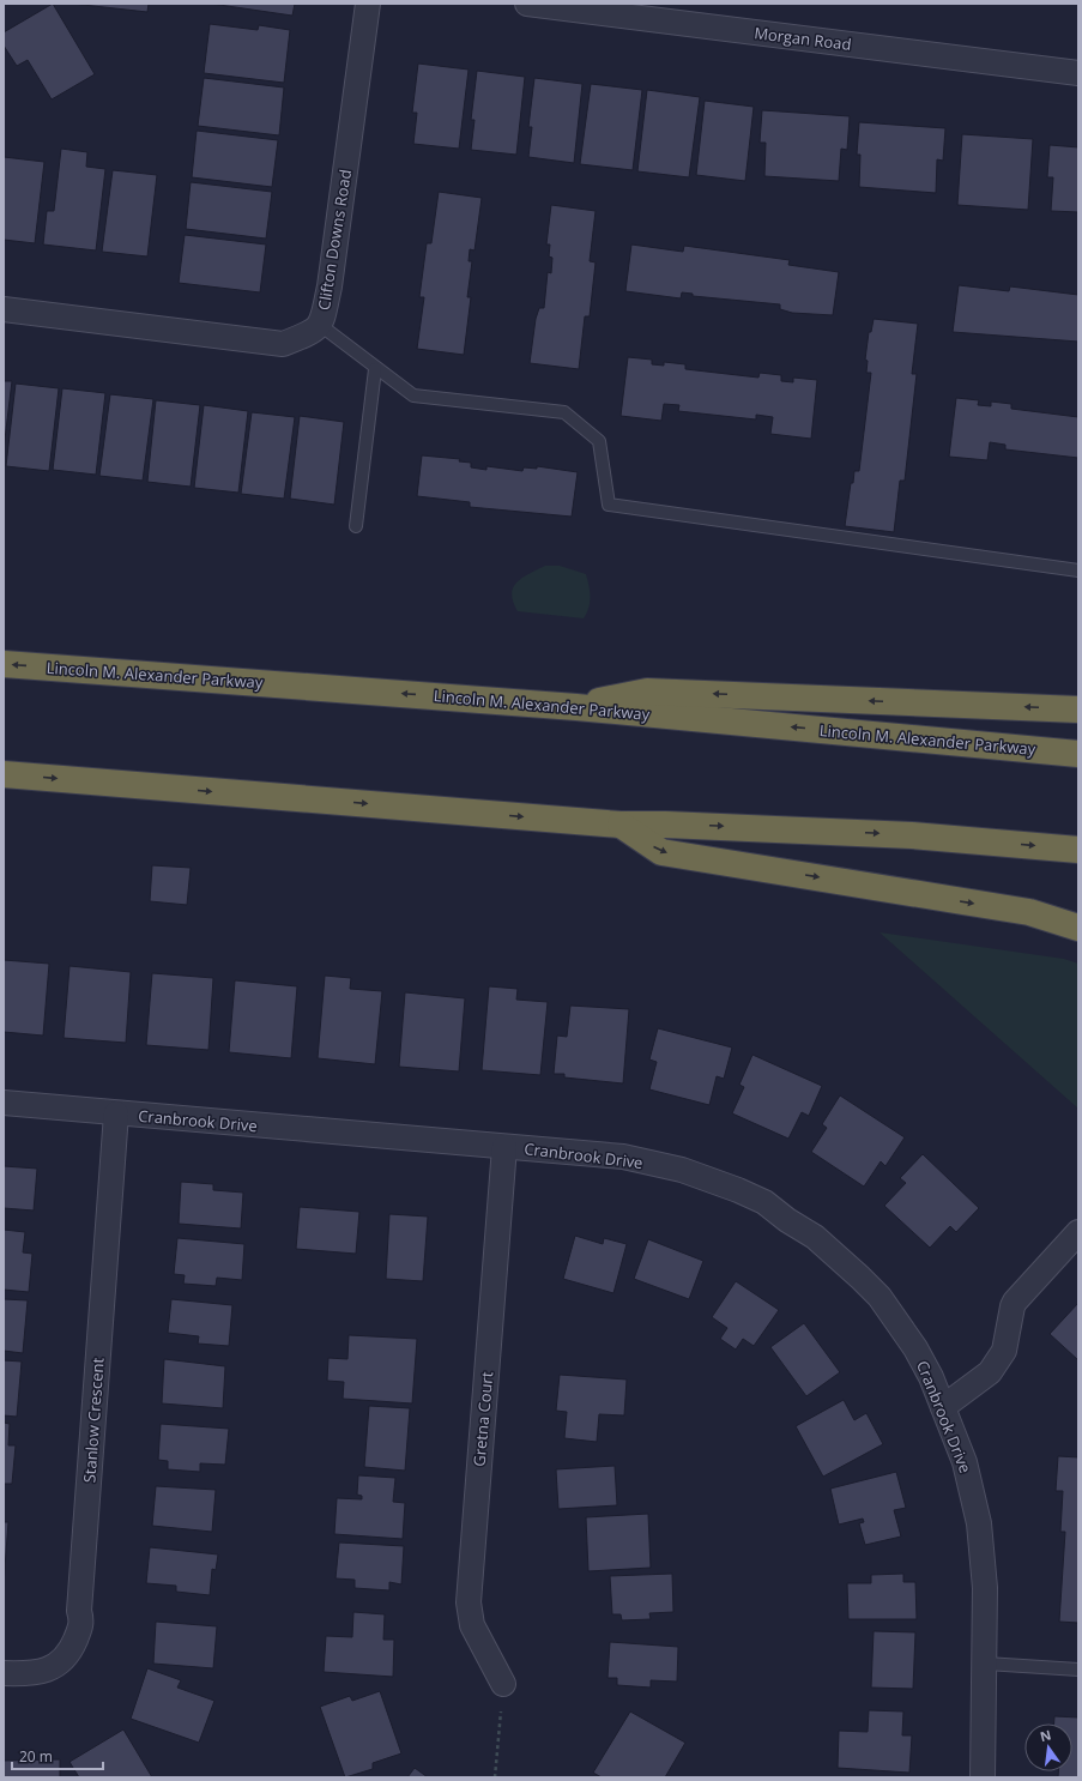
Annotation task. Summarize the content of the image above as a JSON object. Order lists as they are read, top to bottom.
{
  "streets": {
    "highway": ["Lincoln M. Alexander Parkway"],
    "street": [
      "Morgan Road",
      "Clifton Downs Road",
      "Cranbrook Drive",
      "Gretna Court",
      "Stanlow Crescent"
    ]
  },
  "crossings": [
    ["Cranbrook Drive", "Gretna Court"],
    ["Cranbrook Drive", "Stanlow Crescent"]
  ],
  "scale_bar": "20 m",
  "north": "top"
}
